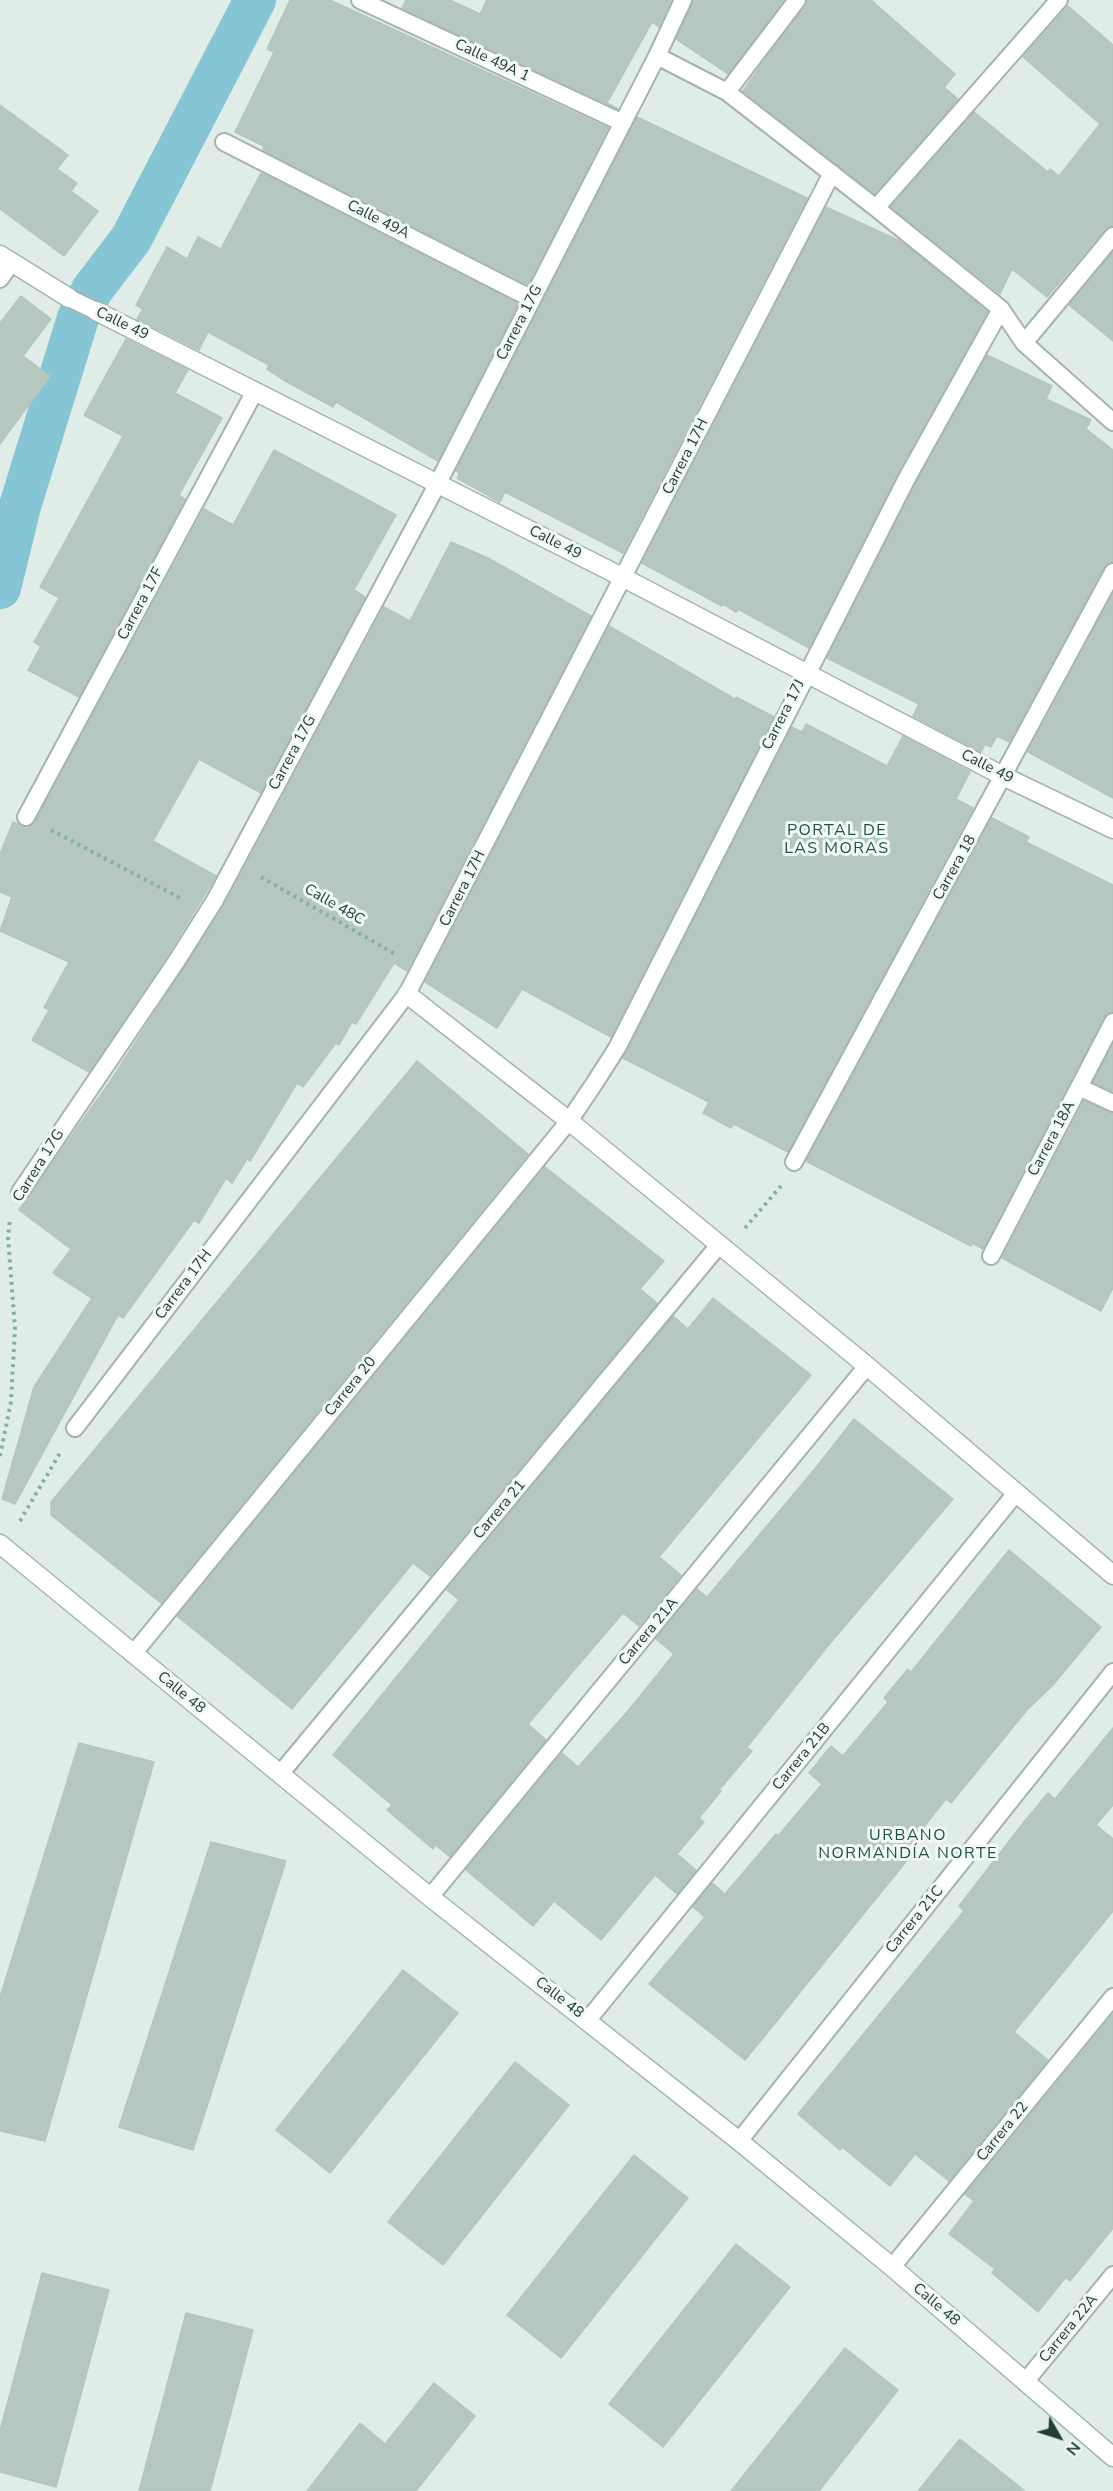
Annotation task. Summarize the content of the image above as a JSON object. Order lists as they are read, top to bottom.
{
  "streets": {
    "street": ["Calle 49", "Calle 48"],
    "lane": [
      "Calle 49A 1",
      "Calle 49A",
      "Carrera 17G",
      "Carrera 17H",
      "Carrera 17F",
      "Carrera 17J",
      "Carrera 18",
      "Carrera 18A",
      "Carrera 20",
      "Carrera 21",
      "Carrera 21A",
      "Carrera 21B",
      "Carrera 21C",
      "Carrera 22",
      "Carrera 22A"
    ],
    "path": ["Calle 48C"]
  },
  "crossings": [
    ["Calle 49A 1", "Carrera 17G"],
    ["Calle 49A", "Carrera 17G"],
    ["Carrera 17G", "Calle 49"],
    ["Carrera 17G", "Calle 48C"],
    ["Calle 49", "Carrera 17H"],
    ["Calle 49", "Carrera 17F"],
    ["Calle 49", "Carrera 17J"],
    ["Calle 49", "Carrera 18"],
    ["Carrera 17H", "Calle 48C"],
    ["Carrera 17J", "Carrera 20"],
    ["Carrera 20", "Calle 48"],
    ["Carrera 21", "Calle 48"],
    ["Carrera 21A", "Calle 48"],
    ["Calle 48", "Carrera 21B"],
    ["Calle 48", "Carrera 21C"],
    ["Calle 48", "Carrera 22"],
    ["Calle 48", "Carrera 22A"]
  ],
  "districts": ["PORTAL DE LAS MORAS", "URBANO NORMANDÍA NORTE"],
  "north": "bottom right"
}
